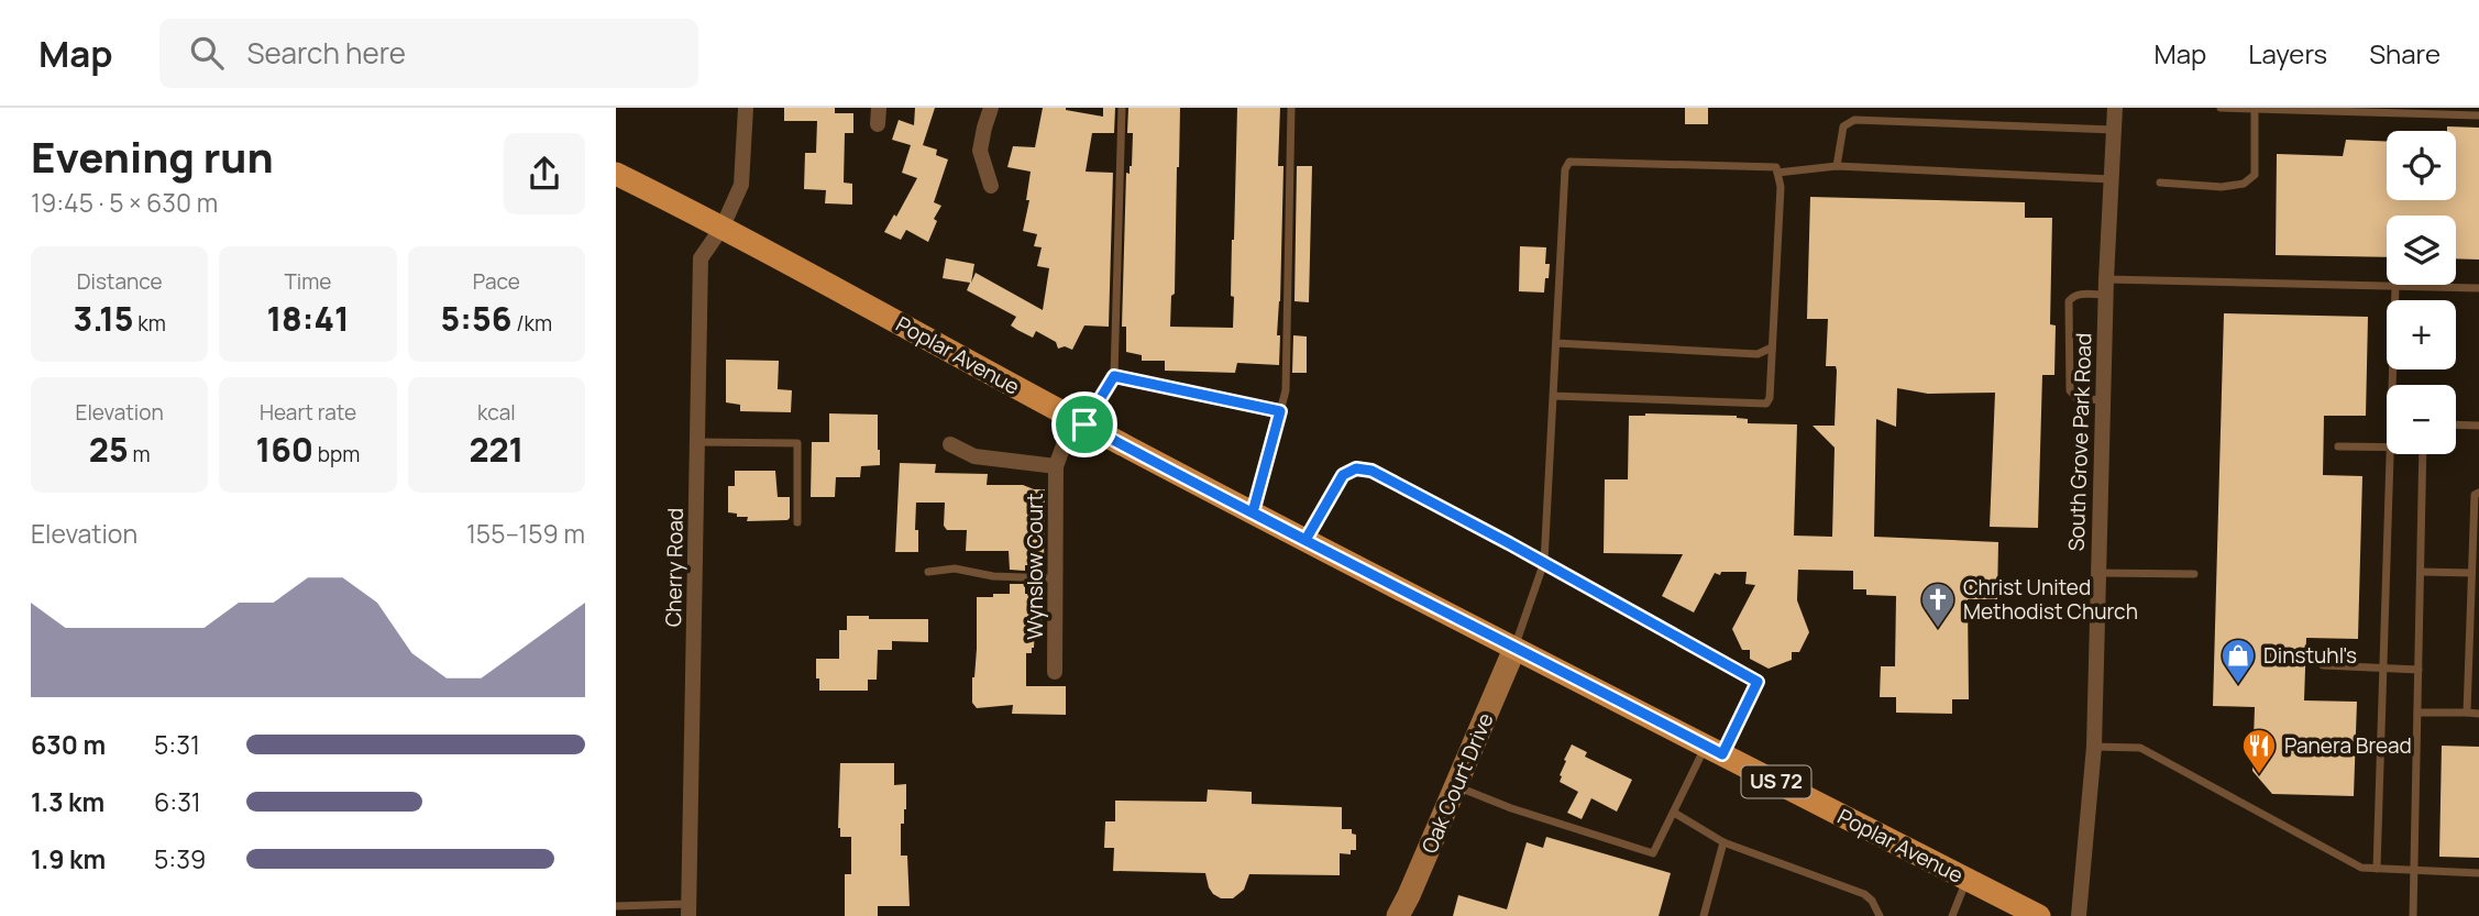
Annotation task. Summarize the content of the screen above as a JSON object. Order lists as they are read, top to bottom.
{
  "streets": {
    "main road": ["Poplar Avenue", "US 72"],
    "street": [
      "South Grove Park Road",
      "Wynslow Court",
      "Cherry Road",
      "Oak Court Drive"
    ]
  },
  "crossings": [
    ["Poplar Avenue", "Wynslow Court"],
    ["Poplar Avenue", "Cherry Road"],
    ["Poplar Avenue", "Oak Court Drive"]
  ],
  "places": {
    "church": ["Christ United Methodist Church"],
    "shop": ["Dinstuhl's"],
    "restaurant": ["Panera Bread"]
  },
  "page": {
    "header": "Map",
    "search": "Search here",
    "nav": ["Map", "Layers", "Share"],
    "heading": ["Evening run", "19:45 · 5 × 630 m"],
    "map_buttons": ["+", "−"],
    "stats": [
      ["Distance", "3.15 km"],
      ["Time", "18:41"],
      ["Pace", "5:56 /km"],
      ["Elevation", "25 m"],
      ["Heart rate", "160 bpm"],
      ["kcal", "221"]
    ],
    "chart": ["Elevation", "155–159 m"],
    "list": [
      {
        "name": "630 m",
        "note": "5:31"
      },
      {
        "name": "1.3 km",
        "note": "6:31"
      },
      {
        "name": "1.9 km",
        "note": "5:39"
      }
    ]
  }
}
